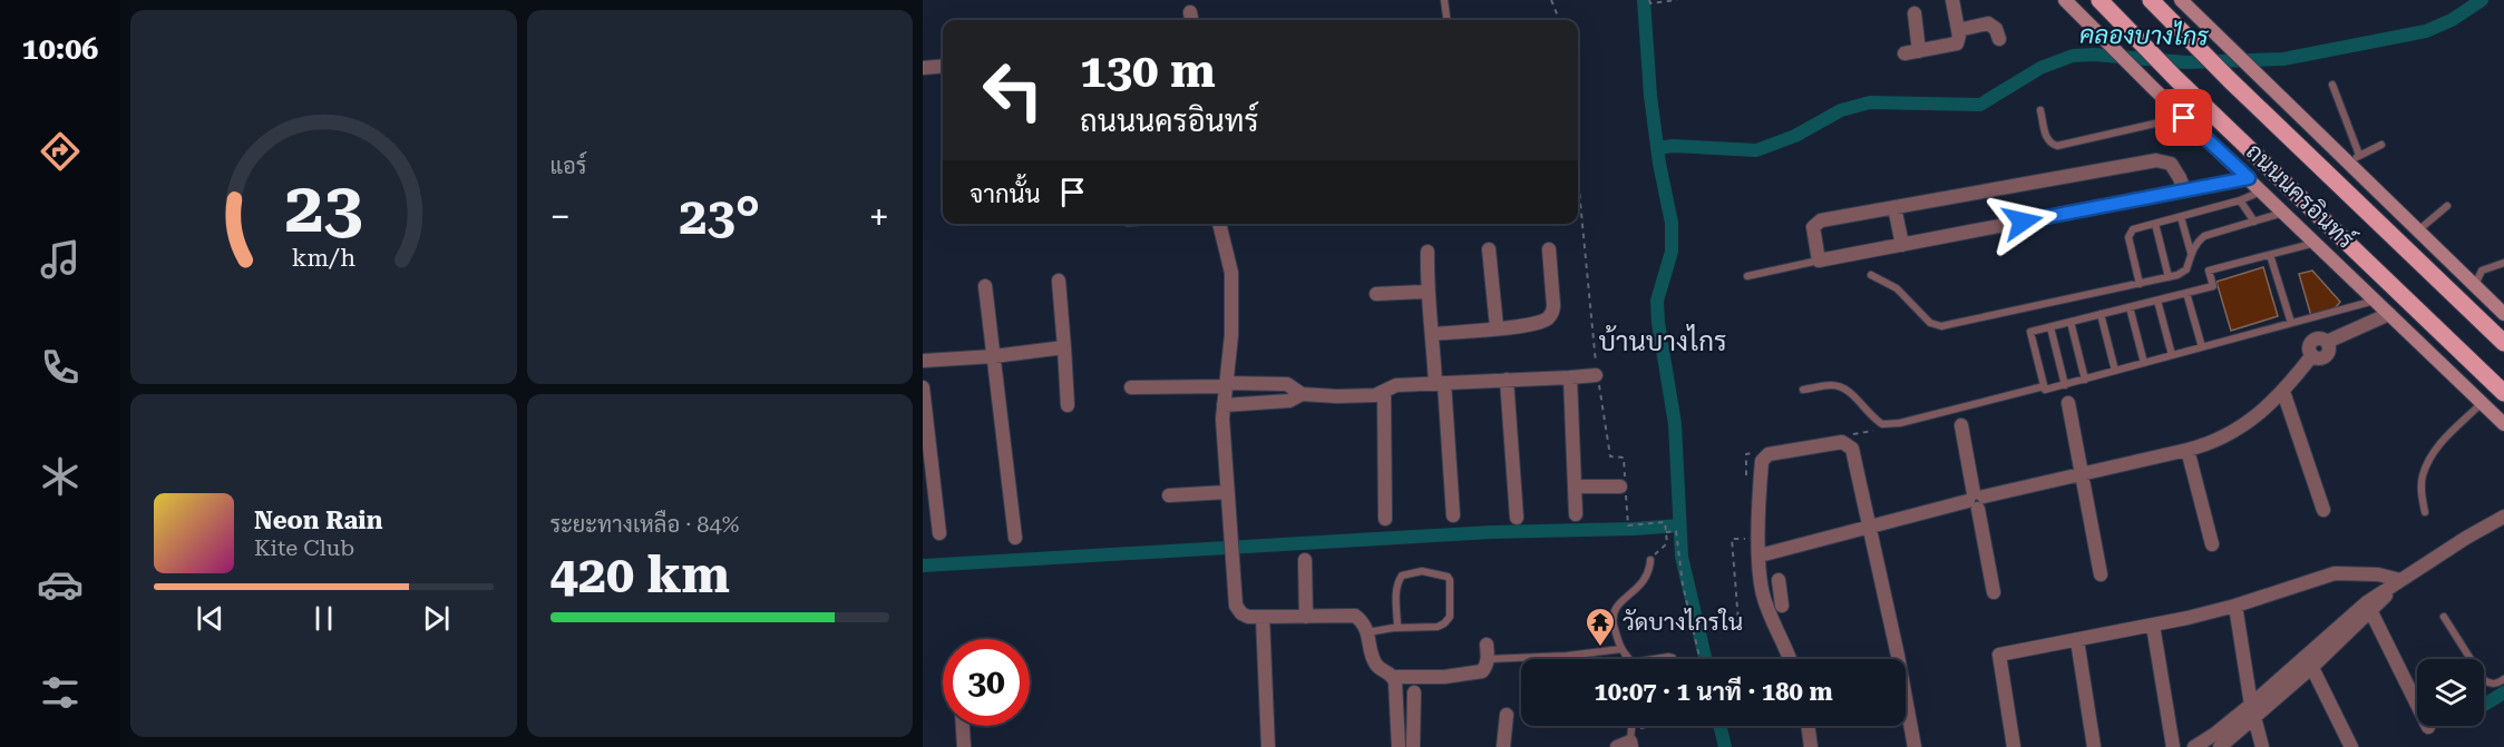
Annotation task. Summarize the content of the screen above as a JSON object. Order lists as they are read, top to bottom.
{
  "streets": {
    "main road": ["ถนนนครอินทร์"]
  },
  "districts": ["บ้านบางไกร"],
  "water": ["คลองบางไกร"],
  "places": {
    "temple": ["วัดบางไกรใน"]
  },
  "page": {
    "tabs": "10:06",
    "tile": [
      "แอร์",
      ["ระยะทางเหลือ · 84%", "420 km"]
    ],
    "turn": ["130 m", "ถนนนครอินทร์"],
    "then": "จากนั้น",
    "heat": ["−", "23°", "+"],
    "song": ["Neon Rain", "Kite Club"],
    "limit": "30",
    "trip": "10:07 · 1 นาที · 180 m",
    "gauge": ["23", "km/h"]
  }
}
